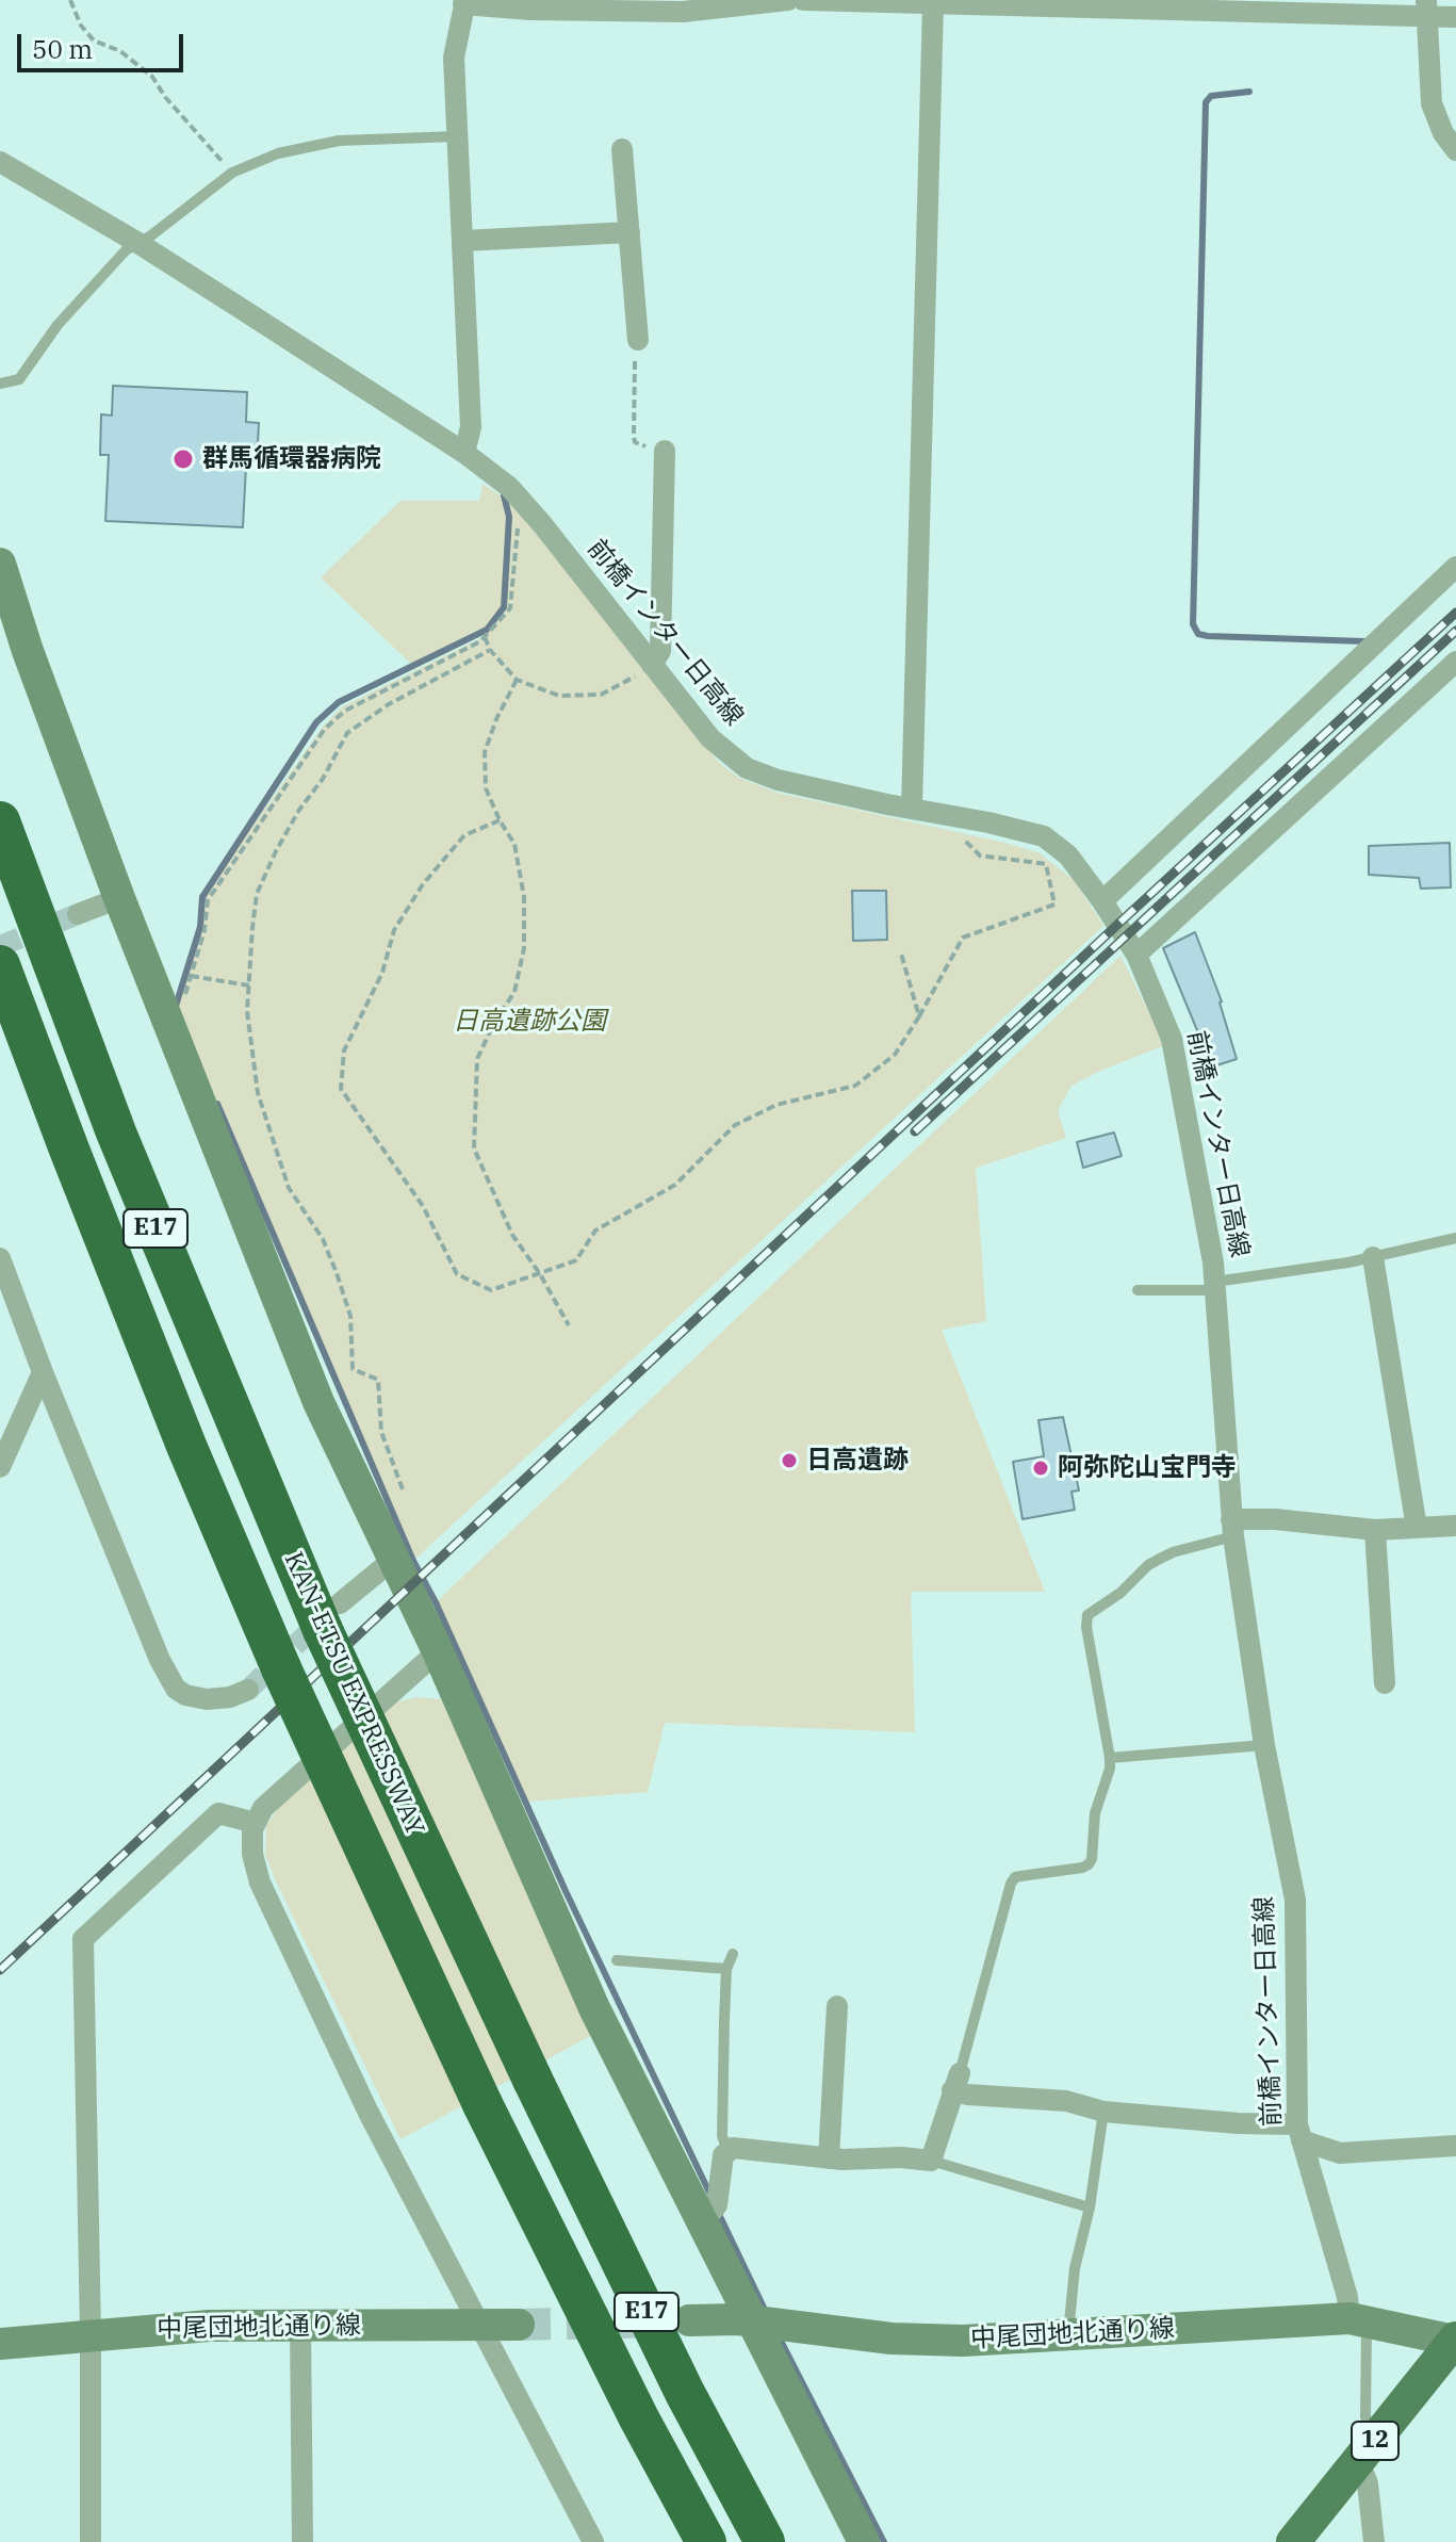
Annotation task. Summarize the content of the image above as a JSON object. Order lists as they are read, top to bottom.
{
  "streets": {
    "highway": ["E17", "KAN-ETSU EXPRESSWAY"],
    "main road": ["12"],
    "street": ["前橋インター日高線", "中尾団地北通り線"]
  },
  "crossings": [
    ["前橋インター日高線", "中尾団地北通り線"],
    ["中尾団地北通り線", "12"]
  ],
  "parks": ["日高遺跡公園"],
  "places": ["群馬循環器病院", "日高遺跡", "阿弥陀山宝門寺"],
  "scale_bar": "50 m"
}
